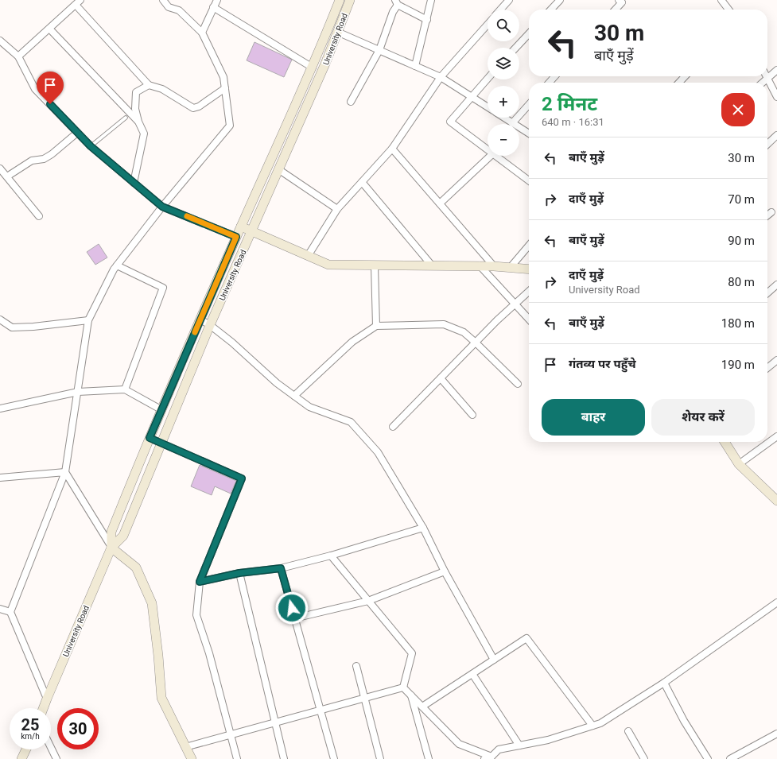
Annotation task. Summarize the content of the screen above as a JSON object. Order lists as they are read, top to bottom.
{
  "streets": {
    "street": ["University Road"]
  },
  "page": {
    "map_buttons": ["+", "−"],
    "turn": ["30 m", "बाएँ मुड़ें"],
    "heading": ["2 मिनट", "640 m · 16:31"],
    "list": [
      {
        "name": "बाएँ मुड़ें",
        "value": "30 m"
      },
      {
        "name": "दाएँ मुड़ें",
        "value": "70 m"
      },
      {
        "name": "बाएँ मुड़ें",
        "value": "90 m"
      },
      {
        "name": "दाएँ मुड़ें",
        "note": "University Road",
        "value": "80 m"
      },
      {
        "name": "बाएँ मुड़ें",
        "value": "180 m"
      },
      {
        "name": "गंतव्य पर पहुँचे",
        "value": "190 m"
      }
    ],
    "buttons": ["बाहर", "शेयर करें"],
    "speed": "25 km/h",
    "limit": "30"
  }
}
